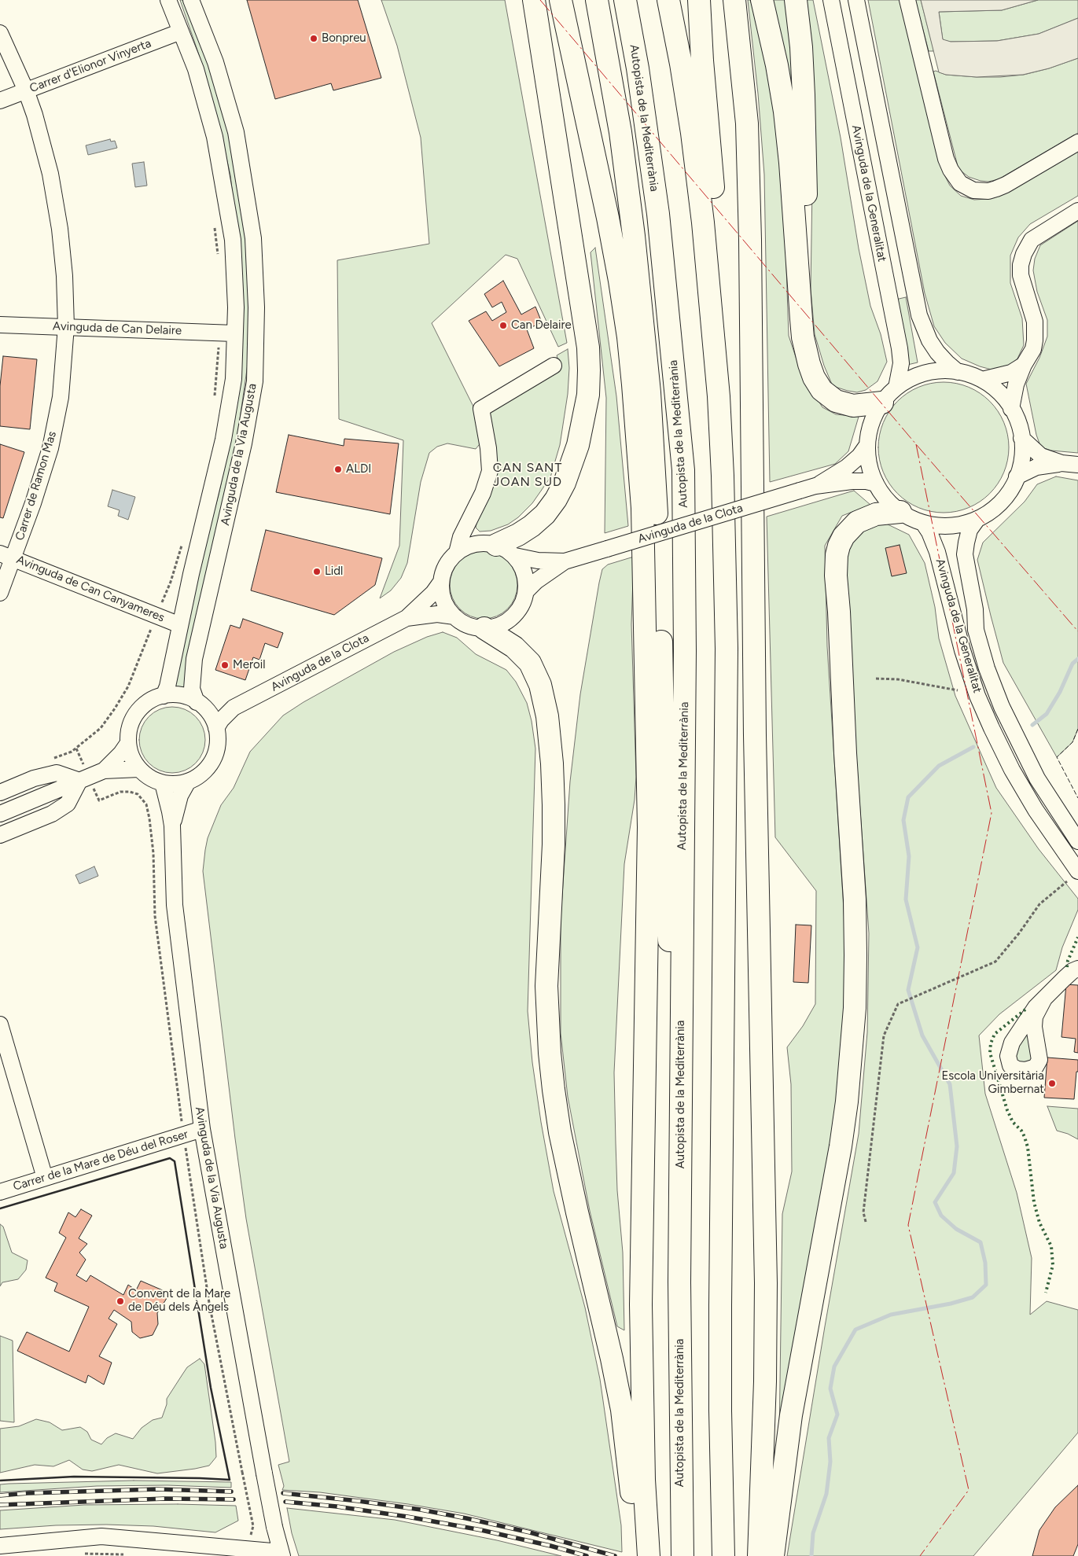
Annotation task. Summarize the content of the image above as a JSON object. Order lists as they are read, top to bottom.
{
  "streets": {
    "highway": ["Autopista de la Mediterrània"],
    "street": [
      "Carrer d'Elionor Vinyerta",
      "Avinguda de la Generalitat",
      "Avinguda de Can Delaire",
      "Avinguda de la Via Augusta",
      "Carrer de Ramon Mas",
      "Avinguda de la Clota",
      "Avinguda de Can Canyameres",
      "Carrer de la Mare de Déu del Roser"
    ]
  },
  "crossings": [
    ["Carrer d'Elionor Vinyerta", "Avinguda de la Via Augusta"],
    ["Carrer d'Elionor Vinyerta", "Carrer de Ramon Mas"],
    ["Avinguda de Can Delaire", "Avinguda de la Via Augusta"],
    ["Avinguda de Can Delaire", "Carrer de Ramon Mas"],
    ["Avinguda de la Via Augusta", "Avinguda de la Clota"],
    ["Avinguda de la Via Augusta", "Avinguda de Can Canyameres"],
    ["Avinguda de la Via Augusta", "Carrer de la Mare de Déu del Roser"],
    ["Carrer de Ramon Mas", "Avinguda de Can Canyameres"]
  ],
  "districts": ["CAN SANT JOAN SUD"],
  "places": [
    "Bonpreu",
    "Can Delaire",
    "ALDI",
    "Lidl",
    "Meroil",
    "Escola Universitària Gimbernat",
    "Convent de la Mare de Déu dels Àngels"
  ]
}
